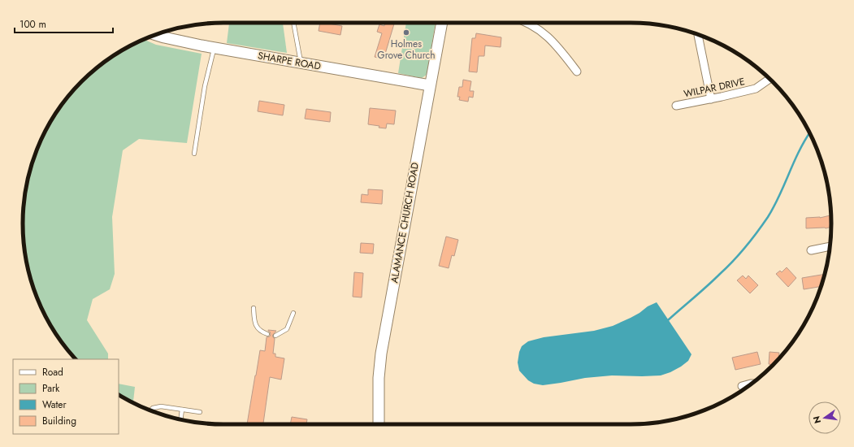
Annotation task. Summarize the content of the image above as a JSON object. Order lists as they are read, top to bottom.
{
  "streets": {
    "main road": ["SHARPE ROAD", "ALAMANCE CHURCH ROAD"],
    "street": ["WILPAR DRIVE"]
  },
  "crossings": [
    ["SHARPE ROAD", "ALAMANCE CHURCH ROAD"]
  ],
  "places": ["Holmes Grove Church"],
  "legend": [
    "Road",
    "Park",
    "Water",
    "Building"
  ],
  "scale_bar": "100 m",
  "north": "left"
}
